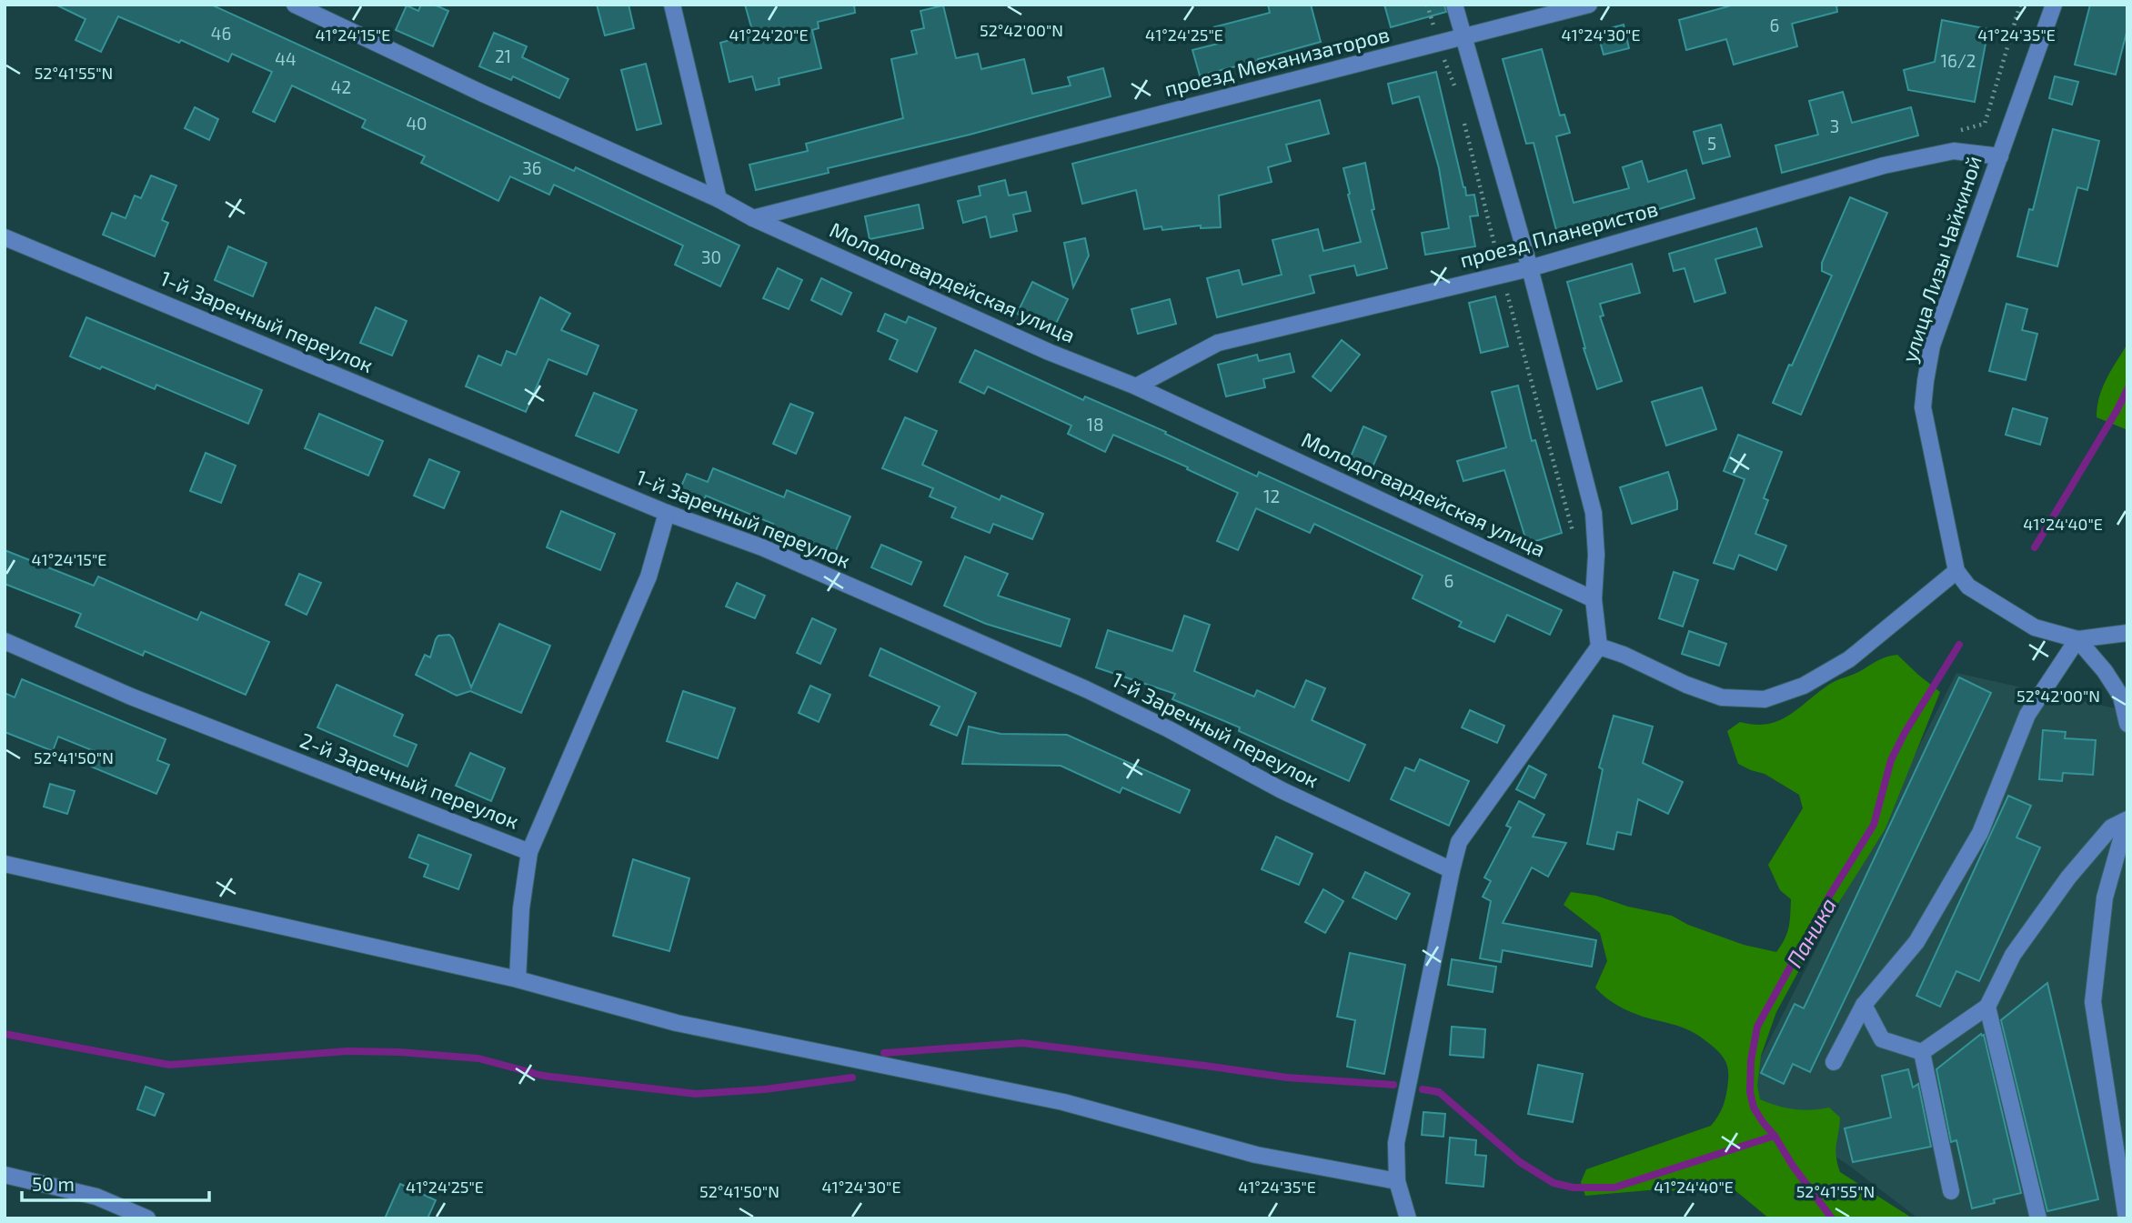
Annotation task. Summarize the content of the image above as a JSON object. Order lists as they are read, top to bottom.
{
  "streets": {
    "street": [
      "проезд Механизаторов",
      "проезд Планеристов",
      "улица Лизы Чайкиной",
      "Молодогвардейская улица",
      "1-й Заречный переулок",
      "2-й Заречный переулок"
    ]
  },
  "crossings": [
    ["проезд Механизаторов", "Молодогвардейская улица"],
    ["проезд Планеристов", "улица Лизы Чайкиной"],
    ["проезд Планеристов", "Молодогвардейская улица"],
    ["1-й Заречный переулок", "2-й Заречный переулок"]
  ],
  "water": ["Паника"],
  "house_numbers": [
    "6",
    "46",
    "21",
    "44",
    "16/2",
    "42",
    "40",
    "3",
    "5",
    "36",
    "30",
    "18",
    "12",
    "6"
  ],
  "scale_bar": "50 m",
  "coordinates": [
    "52°42'00\"N",
    "41°24'15\"E",
    "41°24'20\"E",
    "41°24'25\"E",
    "41°24'30\"E",
    "41°24'35\"E",
    "52°41'55\"N",
    "41°24'40\"E",
    "52°41'50\"N"
  ]
}
